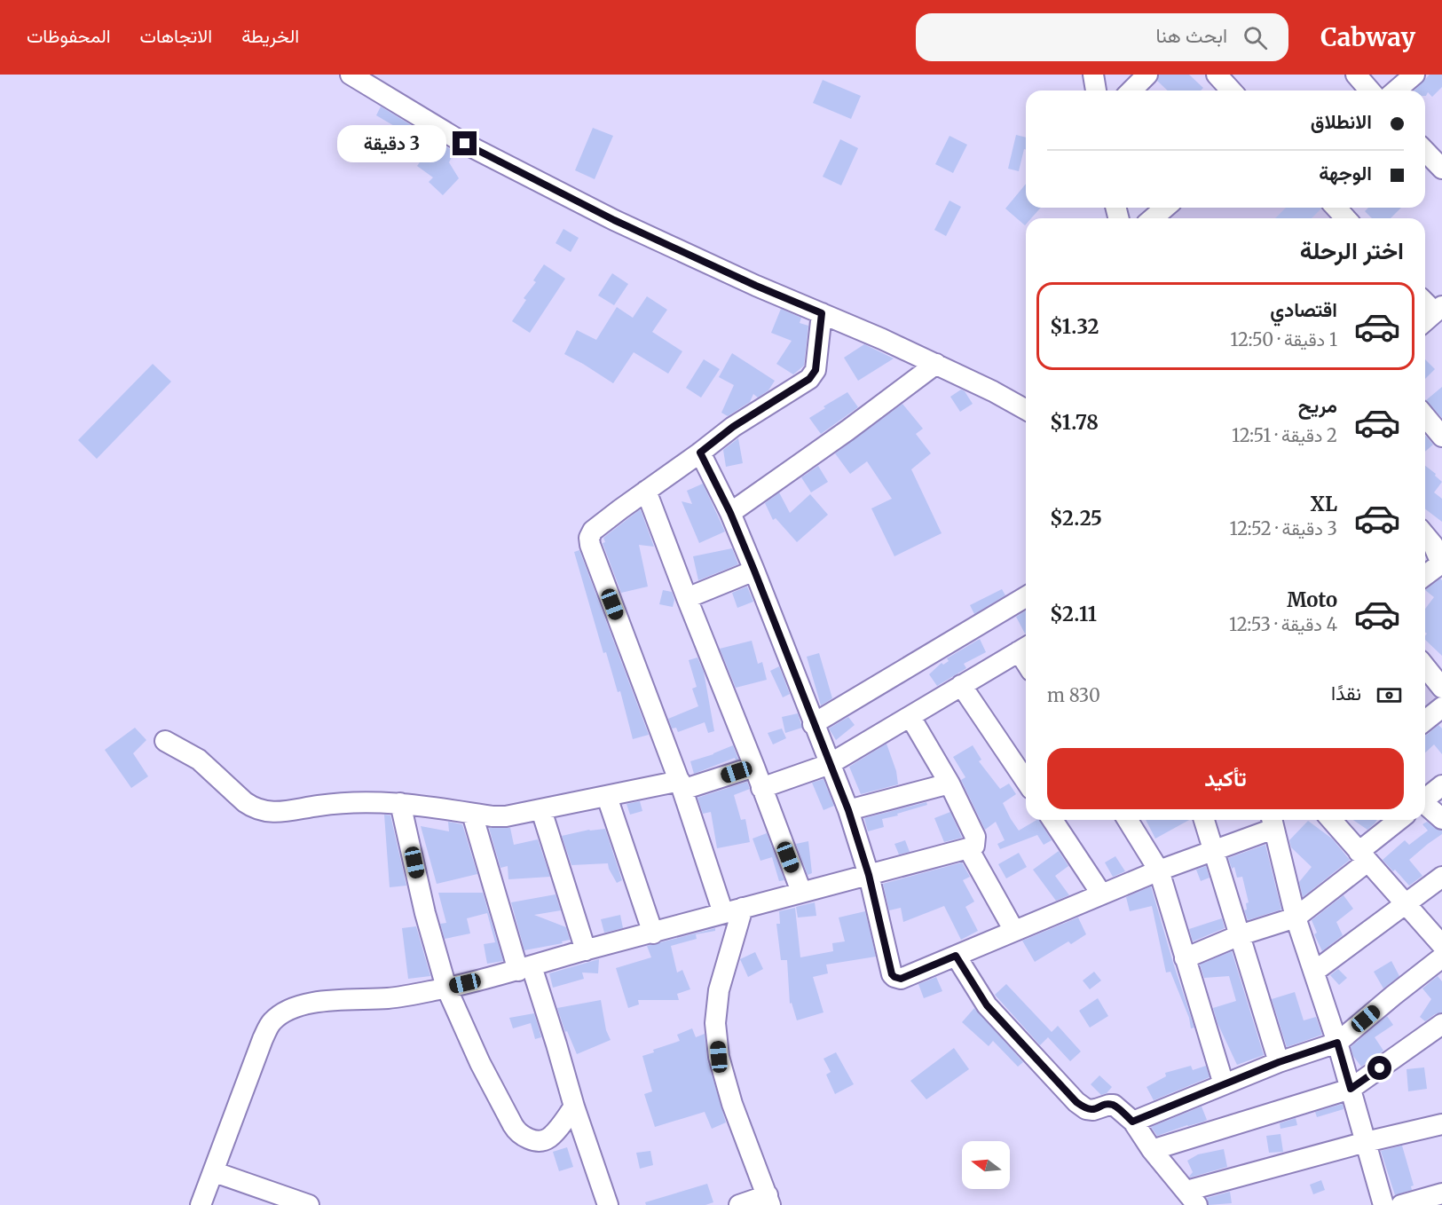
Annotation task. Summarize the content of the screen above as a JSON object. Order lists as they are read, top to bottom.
{
  "north": "left",
  "page": {
    "header": "Cabway",
    "search": "ابحث هنا",
    "nav": ["الخريطة", "الاتجاهات", "المحفوظات"],
    "banner": ["الانطلاق", "الوجهة"],
    "bubble": "3 دقيقة",
    "heading": "اختر الرحلة",
    "list": [
      {
        "name": "اقتصادي",
        "note": "1 دقيقة · 12:50",
        "value": "$1.32"
      },
      {
        "name": "مريح",
        "note": "2 دقيقة · 12:51",
        "value": "$1.78"
      },
      {
        "name": "XL",
        "note": "3 دقيقة · 12:52",
        "value": "$2.25"
      },
      {
        "name": "Moto",
        "note": "4 دقيقة · 12:53",
        "value": "$2.11"
      }
    ],
    "pay": ["نقدًا", "830 m"],
    "buttons": "تأكيد"
  }
}
